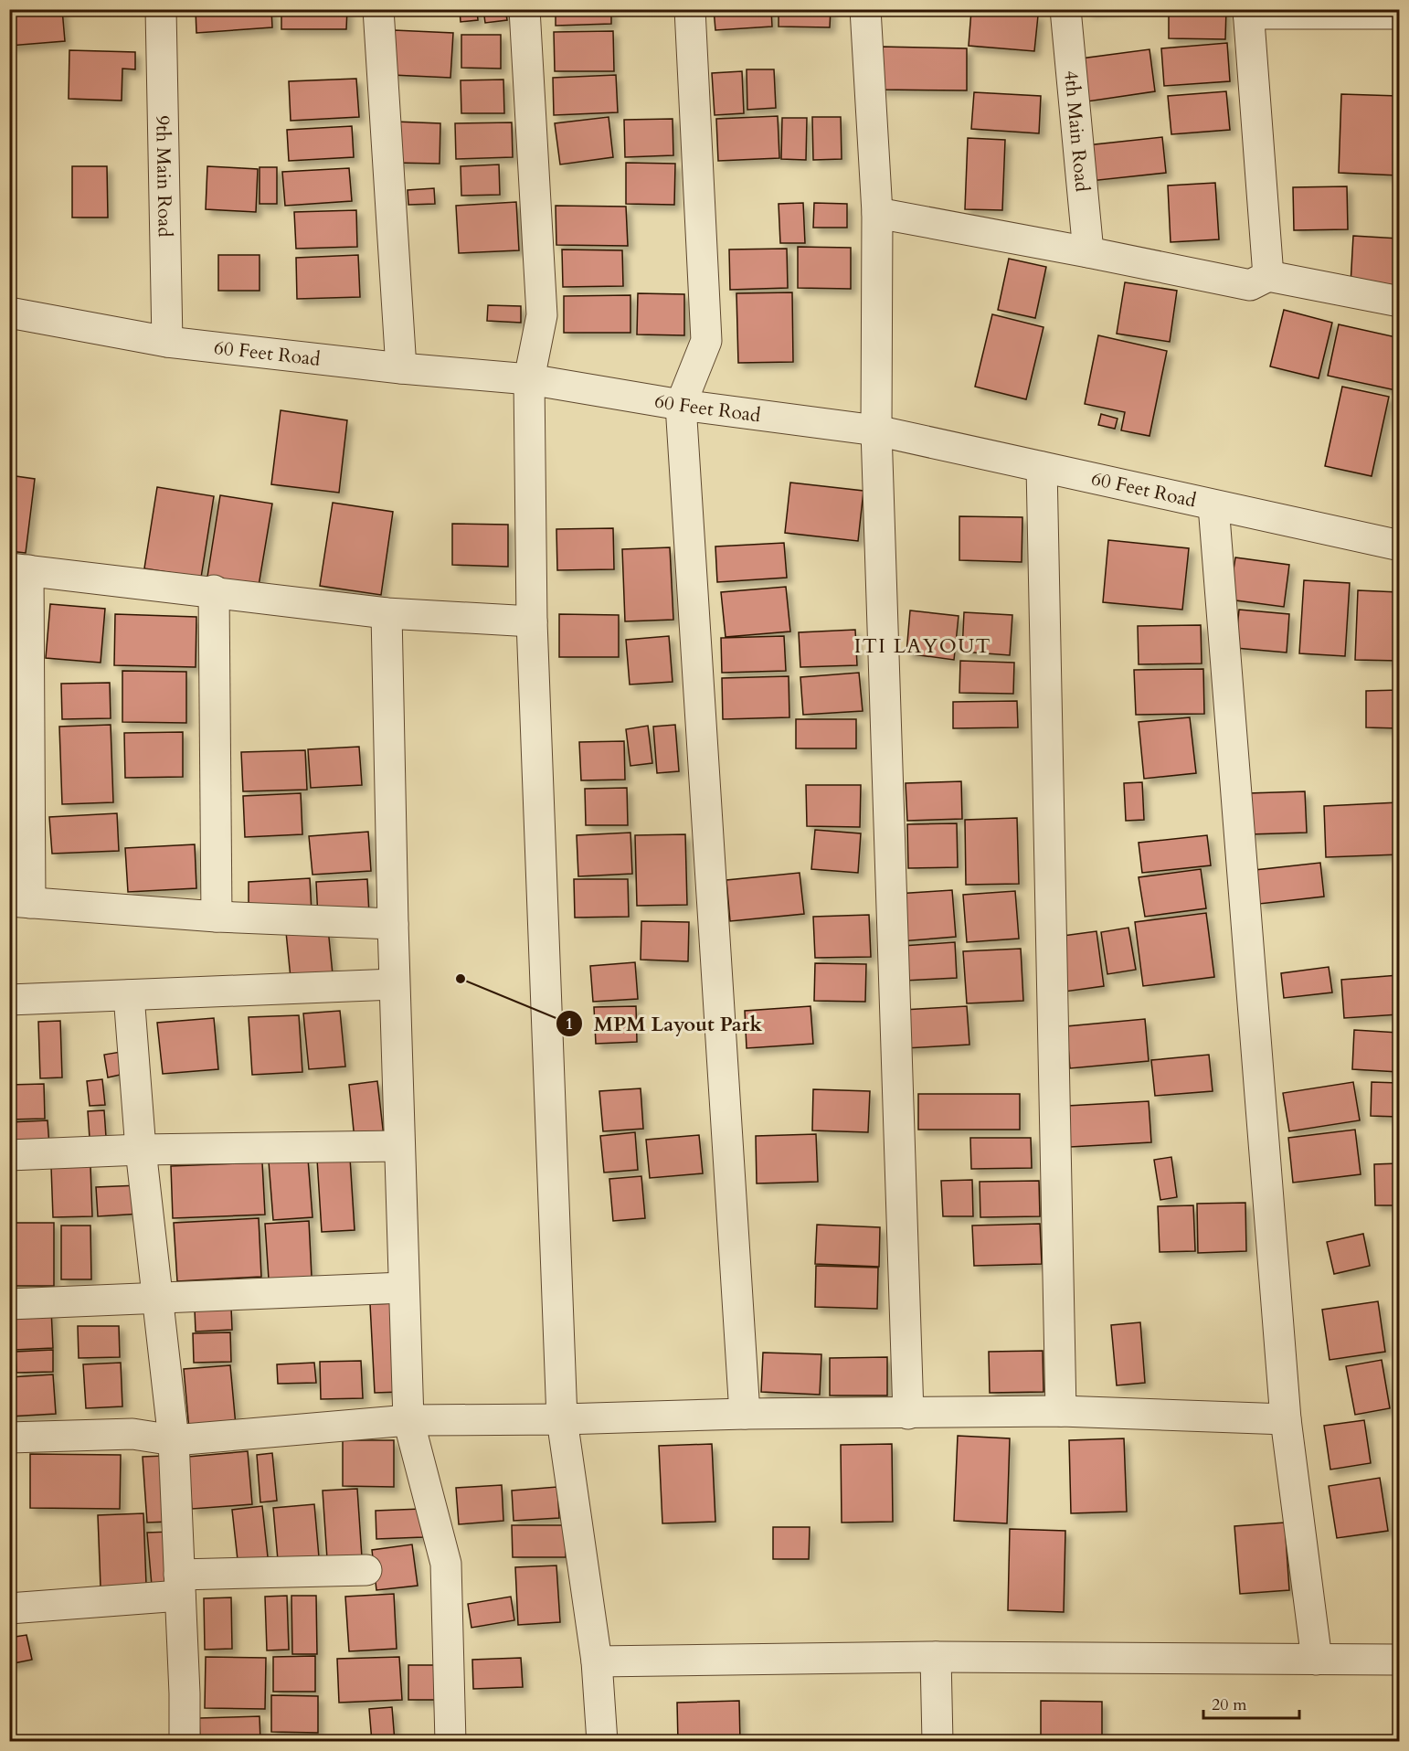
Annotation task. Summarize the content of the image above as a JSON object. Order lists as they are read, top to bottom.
{
  "streets": {
    "street": ["4th Main Road", "9th Main Road", "60 Feet Road"]
  },
  "crossings": [
    ["9th Main Road", "60 Feet Road"]
  ],
  "districts": ["ITI LAYOUT"],
  "places": ["MPM Layout Park"],
  "scale_bar": "20 m"
}
